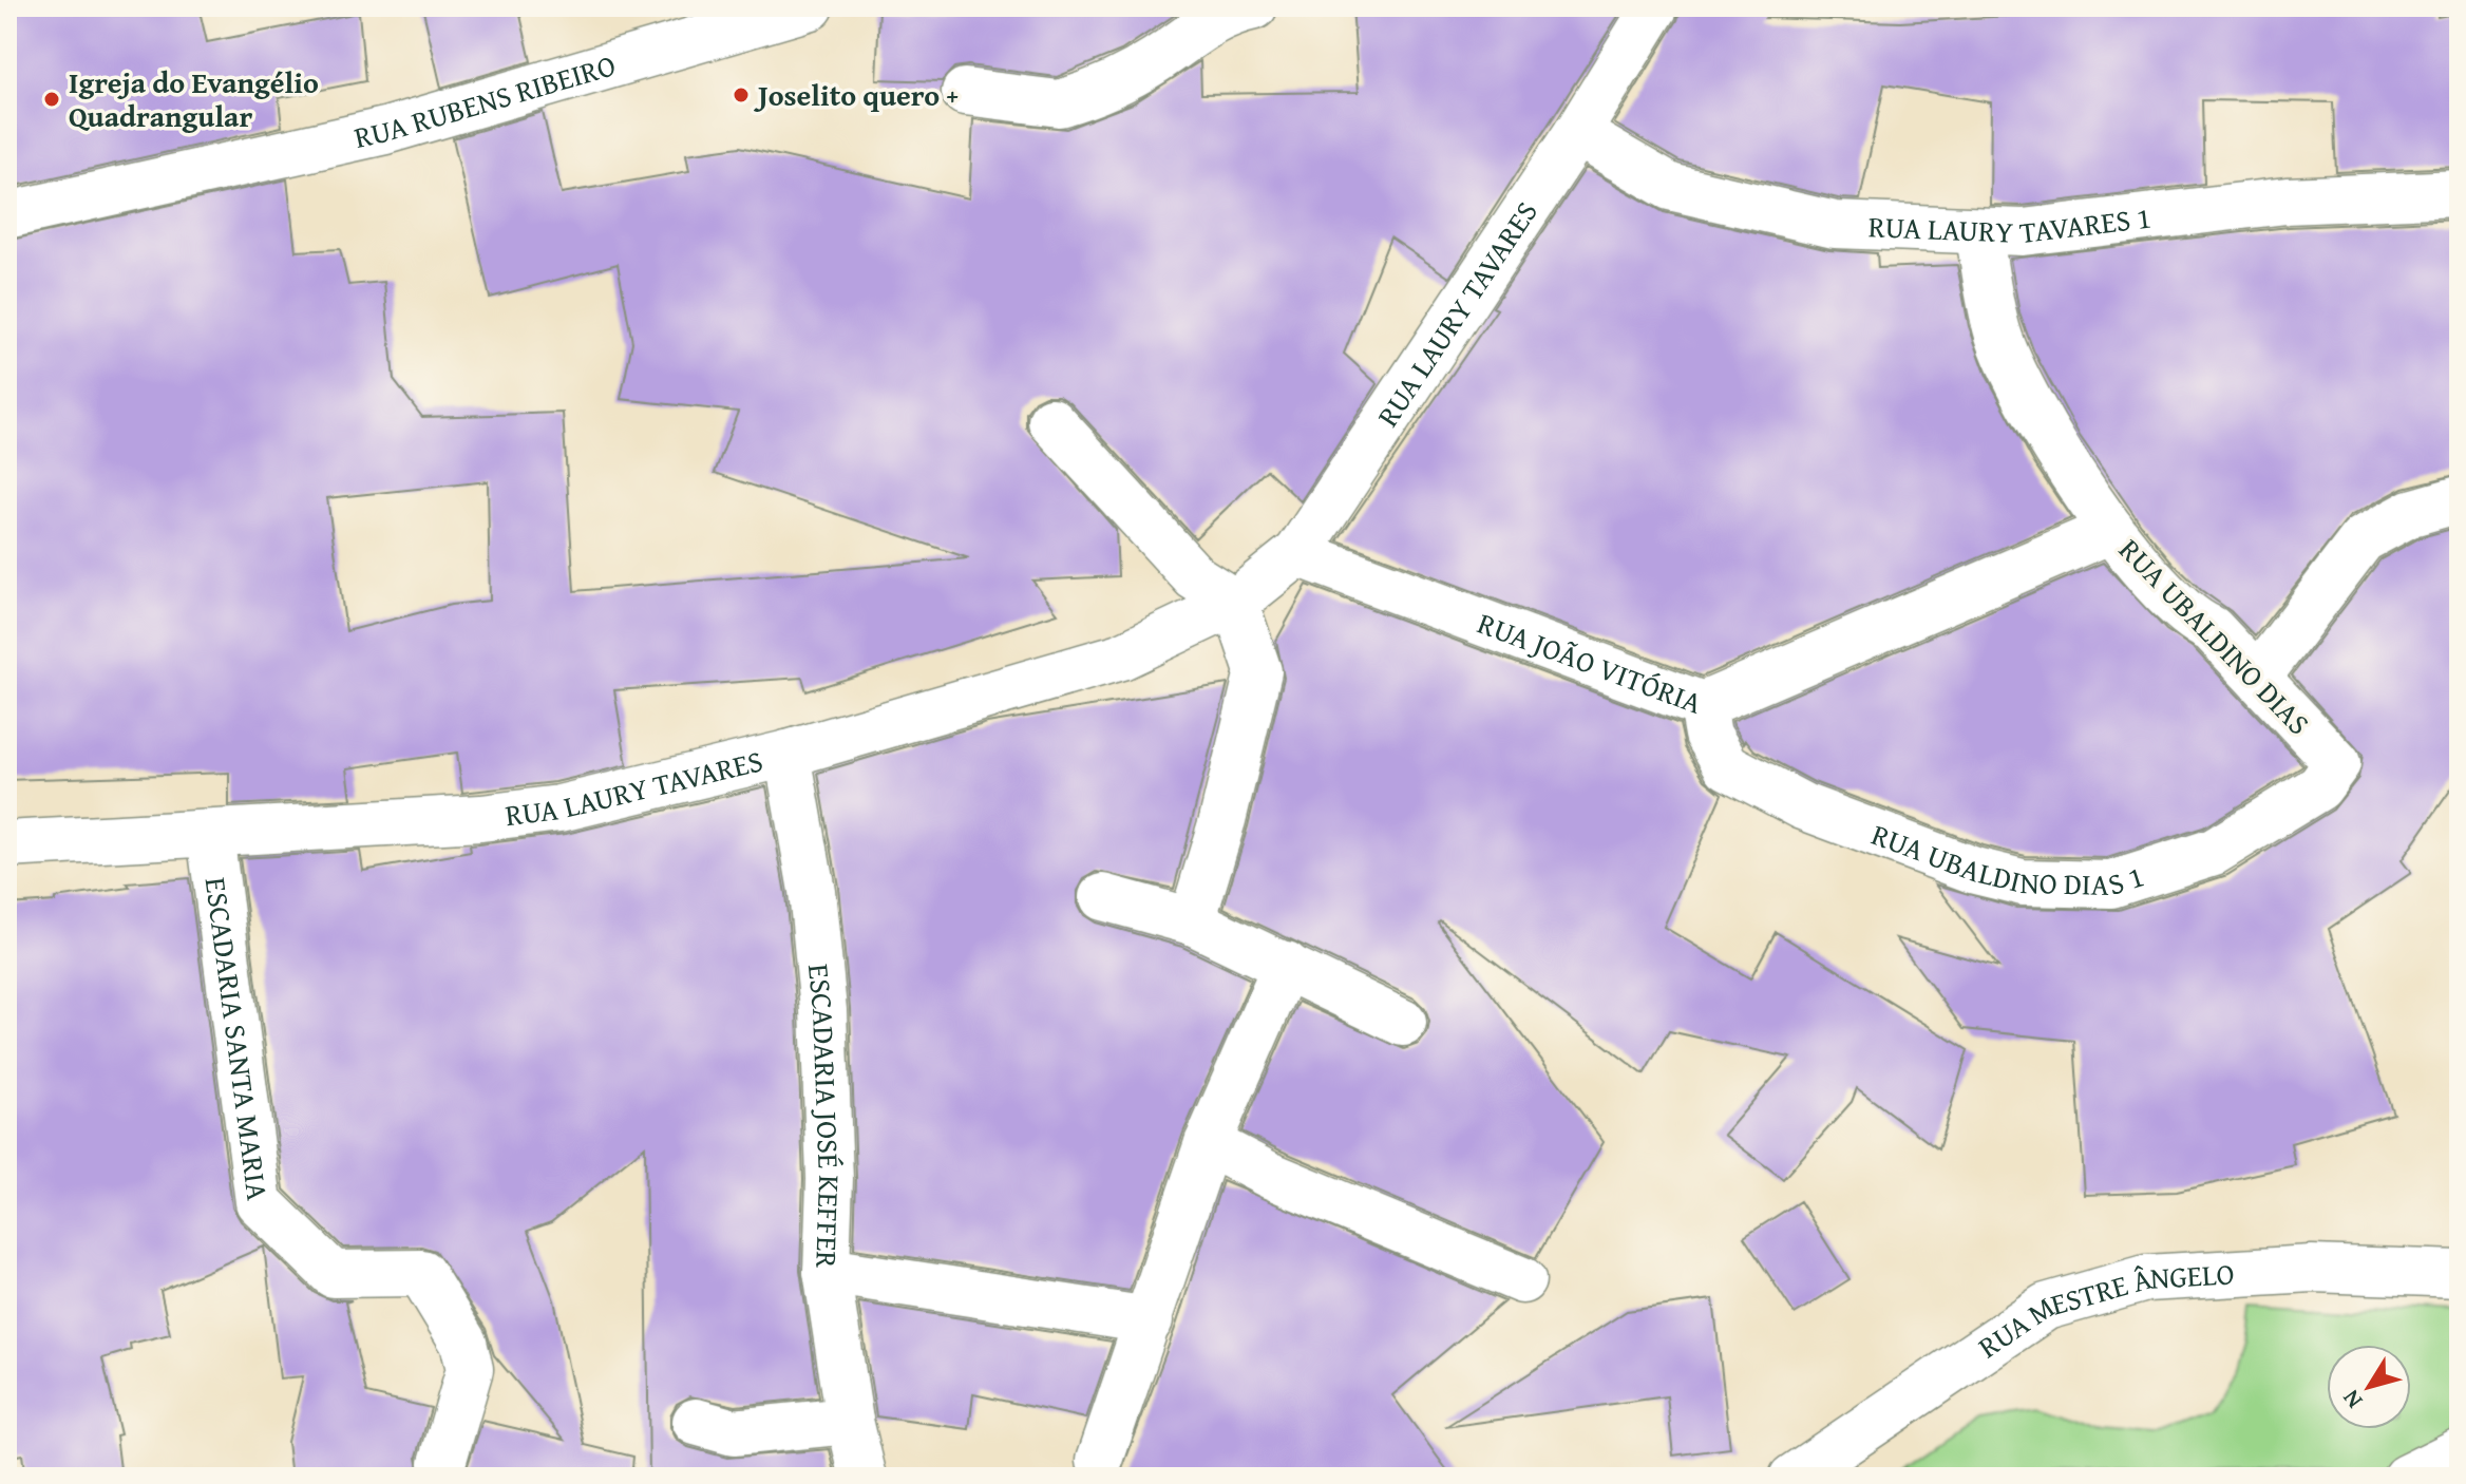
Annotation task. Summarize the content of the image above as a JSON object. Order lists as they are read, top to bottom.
{
  "streets": {
    "street": [
      "RUA RUBENS RIBEIRO",
      "RUA LAURY TAVARES 1",
      "RUA LAURY TAVARES",
      "RUA UBALDINO DIAS",
      "RUA JOÃO VITÓRIA",
      "RUA UBALDINO DIAS 1",
      "ESCADARIA SANTA MARIA",
      "ESCADARIA JOSÉ KEFFER",
      "RUA MESTRE ÂNGELO"
    ]
  },
  "crossings": [
    ["RUA LAURY TAVARES 1", "RUA LAURY TAVARES"],
    ["RUA LAURY TAVARES 1", "RUA UBALDINO DIAS"],
    ["RUA LAURY TAVARES", "RUA JOÃO VITÓRIA"],
    ["RUA LAURY TAVARES", "ESCADARIA SANTA MARIA"],
    ["RUA LAURY TAVARES", "ESCADARIA JOSÉ KEFFER"],
    ["RUA UBALDINO DIAS", "RUA JOÃO VITÓRIA"],
    ["RUA UBALDINO DIAS", "RUA UBALDINO DIAS 1"],
    ["RUA JOÃO VITÓRIA", "RUA UBALDINO DIAS 1"]
  ],
  "places": ["Joselito quero +", "Igreja do Evangélio Quadrangular"],
  "north": "bottom left"
}
